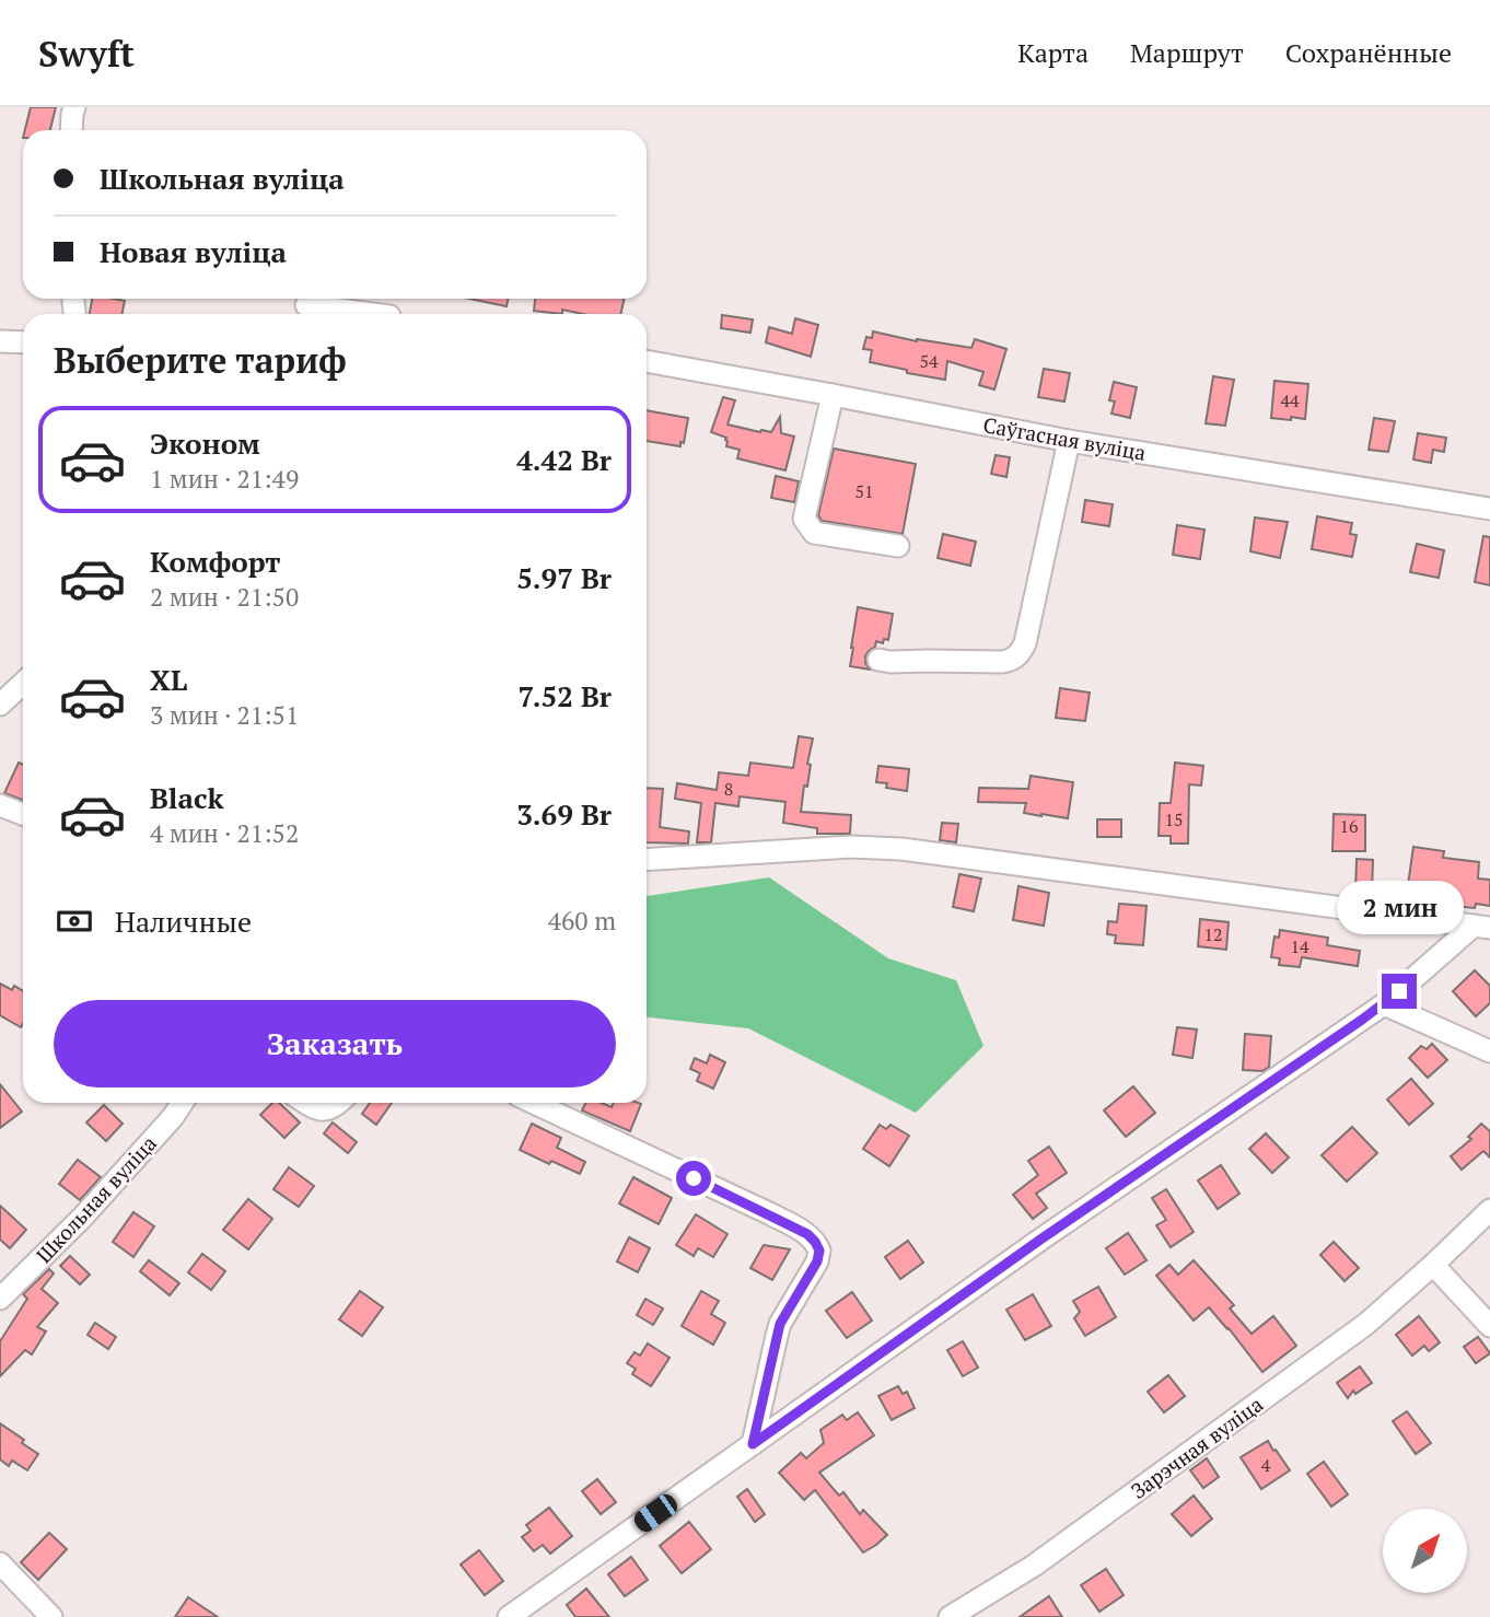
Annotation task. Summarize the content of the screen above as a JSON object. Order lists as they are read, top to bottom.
{
  "streets": {
    "street": ["Саўгасная вуліца", "Школьная вуліца", "Зарэчная вуліца"]
  },
  "house_numbers": [
    "54",
    "44",
    "51",
    "8",
    "15",
    "16",
    "12",
    "14",
    "4"
  ],
  "north": "top right",
  "page": {
    "header": "Swyft",
    "nav": ["Карта", "Маршрут", "Сохранённые"],
    "banner": ["Школьная вуліца", "Новая вуліца"],
    "heading": "Выберите тариф",
    "list": [
      {
        "name": "Эконом",
        "note": "1 мин · 21:49",
        "value": "4.42 Br"
      },
      {
        "name": "Комфорт",
        "note": "2 мин · 21:50",
        "value": "5.97 Br"
      },
      {
        "name": "XL",
        "note": "3 мин · 21:51",
        "value": "7.52 Br"
      },
      {
        "name": "Black",
        "note": "4 мин · 21:52",
        "value": "3.69 Br"
      }
    ],
    "pay": ["Наличные", "460 m"],
    "bubble": "2 мин",
    "buttons": "Заказать"
  }
}
